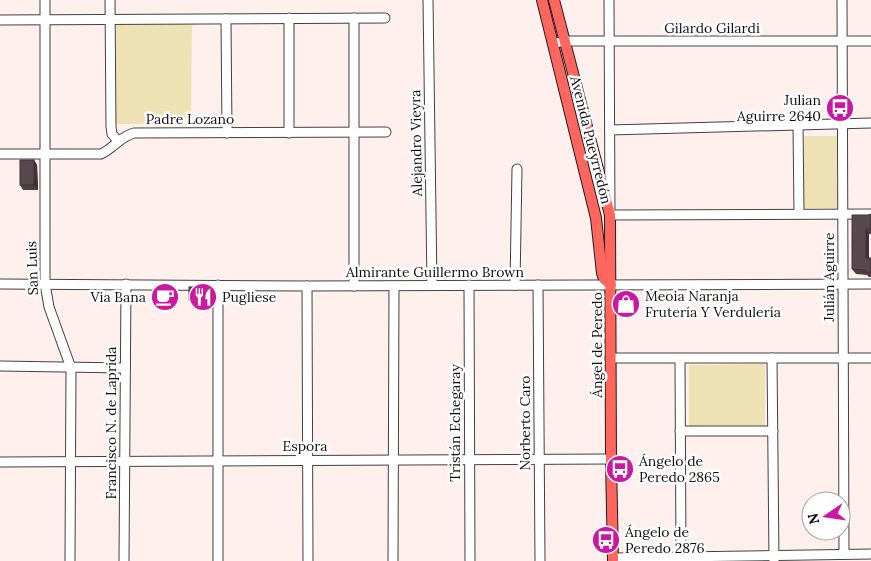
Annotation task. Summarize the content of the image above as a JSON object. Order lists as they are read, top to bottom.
{
  "streets": {
    "main road": ["Avenida Pueyrredón", "Ángel de Peredo"],
    "street": [
      "Gilardo Gilardi",
      "Padre Lozano",
      "Alejandro Vieyra",
      "San Luis",
      "Almirante Guillermo Brown",
      "Julián Aguirre",
      "Francisco N. de Laprida",
      "Tristán Echegaray",
      "Norberto Caro",
      "Espora"
    ]
  },
  "crossings": [
    ["Gilardo Gilardi", "Avenida Pueyrredón"],
    ["Gilardo Gilardi", "Julián Aguirre"],
    ["Gilardo Gilardi", "Ángel de Peredo"],
    ["Padre Lozano", "San Luis"],
    ["Avenida Pueyrredón", "Almirante Guillermo Brown"],
    ["Avenida Pueyrredón", "Ángel de Peredo"],
    ["Alejandro Vieyra", "Almirante Guillermo Brown"],
    ["San Luis", "Almirante Guillermo Brown"],
    ["San Luis", "Espora"],
    ["Almirante Guillermo Brown", "Julián Aguirre"],
    ["Almirante Guillermo Brown", "Ángel de Peredo"],
    ["Almirante Guillermo Brown", "Francisco N. de Laprida"],
    ["Almirante Guillermo Brown", "Tristán Echegaray"],
    ["Almirante Guillermo Brown", "Norberto Caro"],
    ["Ángel de Peredo", "Espora"],
    ["Francisco N. de Laprida", "Espora"],
    ["Tristán Echegaray", "Espora"],
    ["Norberto Caro", "Espora"]
  ],
  "places": {
    "bus stop": ["Julian Aguirre 2640", "Ángelo de Peredo 2865", "Ángelo de Peredo 2876"],
    "cafe": ["Via Bana"],
    "restaurant": ["Pugliese"],
    "shop": ["Meoia Naranja Frutería Y Verdulería"]
  },
  "north": "left"
}
